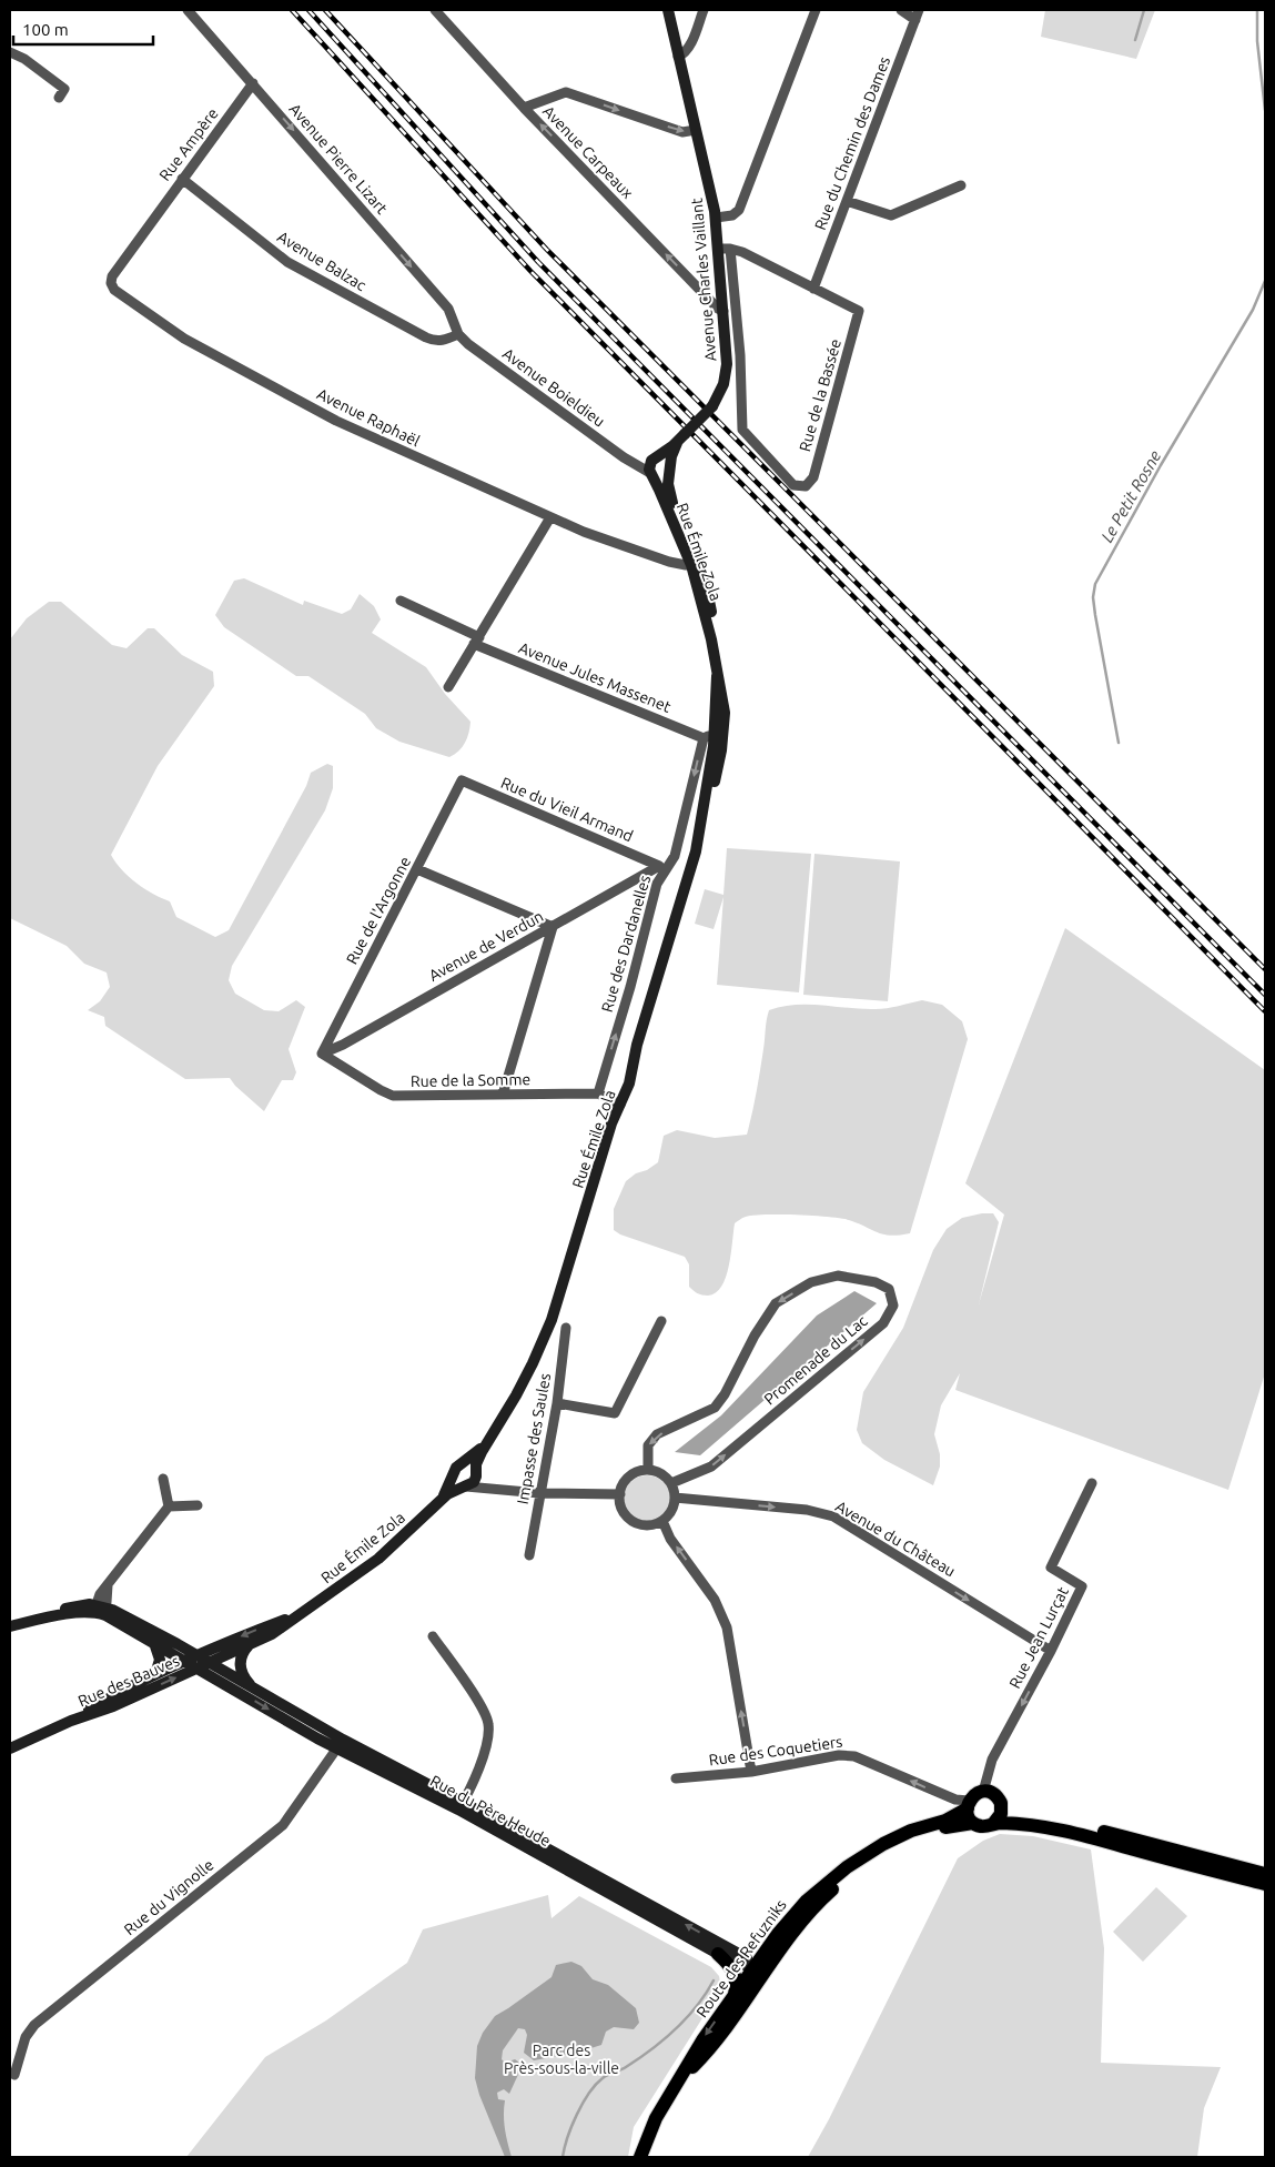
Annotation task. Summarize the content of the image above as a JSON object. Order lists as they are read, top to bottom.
{
  "streets": {
    "main road": [
      "Avenue Charles Vaillant",
      "Rue Émile Zola",
      "Rue des Bauves",
      "Rue du Père Heude",
      "Route des Refuzniks"
    ],
    "street": [
      "Rue du Chemin des Dames",
      "Rue Ampère",
      "Avenue Carpeaux",
      "Avenue Pierre Lizart",
      "Avenue Balzac",
      "Avenue Boieldieu",
      "Rue de la Bassée",
      "Avenue Raphaël",
      "Avenue Jules Massenet",
      "Rue du Vieil Armand",
      "Rue de l'Argonne",
      "Rue des Dardanelles",
      "Avenue de Verdun",
      "Rue de la Somme",
      "Promenade du Lac",
      "Impasse des Saules",
      "Avenue du Château",
      "Rue Jean Lurçat",
      "Rue des Coquetiers",
      "Rue du Vignolle"
    ]
  },
  "crossings": [
    ["Rue du Chemin des Dames", "Rue de la Bassée"],
    ["Rue Ampère", "Avenue Pierre Lizart"],
    ["Rue Ampère", "Avenue Balzac"],
    ["Rue Ampère", "Avenue Raphaël"],
    ["Avenue Carpeaux", "Avenue Charles Vaillant"],
    ["Avenue Pierre Lizart", "Avenue Balzac"],
    ["Avenue Pierre Lizart", "Avenue Boieldieu"],
    ["Avenue Balzac", "Avenue Boieldieu"],
    ["Avenue Charles Vaillant", "Rue de la Bassée"],
    ["Avenue Boieldieu", "Rue Émile Zola"],
    ["Avenue Raphaël", "Rue Émile Zola"],
    ["Rue Émile Zola", "Avenue Jules Massenet"],
    ["Rue Émile Zola", "Rue des Dardanelles"],
    ["Rue Émile Zola", "Rue des Bauves"],
    ["Rue Émile Zola", "Rue du Père Heude"],
    ["Avenue Jules Massenet", "Rue des Dardanelles"],
    ["Rue du Vieil Armand", "Rue de l'Argonne"],
    ["Rue du Vieil Armand", "Rue des Dardanelles"],
    ["Rue du Vieil Armand", "Avenue de Verdun"],
    ["Rue de l'Argonne", "Avenue de Verdun"],
    ["Rue de l'Argonne", "Rue de la Somme"],
    ["Rue des Dardanelles", "Avenue de Verdun"],
    ["Rue des Dardanelles", "Rue de la Somme"],
    ["Avenue de Verdun", "Rue de la Somme"],
    ["Promenade du Lac", "Avenue du Château"],
    ["Avenue du Château", "Rue Jean Lurçat"],
    ["Rue Jean Lurçat", "Rue des Coquetiers"],
    ["Rue Jean Lurçat", "Route des Refuzniks"],
    ["Rue des Bauves", "Rue du Père Heude"],
    ["Rue des Coquetiers", "Route des Refuzniks"],
    ["Rue du Père Heude", "Rue du Vignolle"],
    ["Rue du Père Heude", "Route des Refuzniks"]
  ],
  "one_way": [
    "Avenue Carpeaux",
    "Avenue Pierre Lizart",
    "Avenue du Château",
    "Rue Jean Lurçat",
    "Rue des Coquetiers"
  ],
  "water": ["Le Petit Rosne"],
  "parks": ["Parc des Près-sous-la-ville"],
  "scale_bar": "100 m"
}
